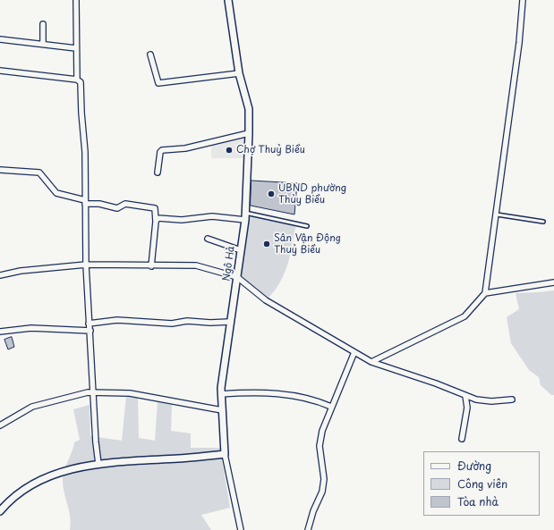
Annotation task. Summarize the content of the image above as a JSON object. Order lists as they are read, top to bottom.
{
  "streets": {
    "street": ["Ngô Hà"]
  },
  "places": ["Chợ Thuỷ Biều", "UBND phường Thủy Biều", "Sân Vận Động Thuỷ Biều"],
  "legend": ["Đường", "Công viên", "Tòa nhà"]
}
